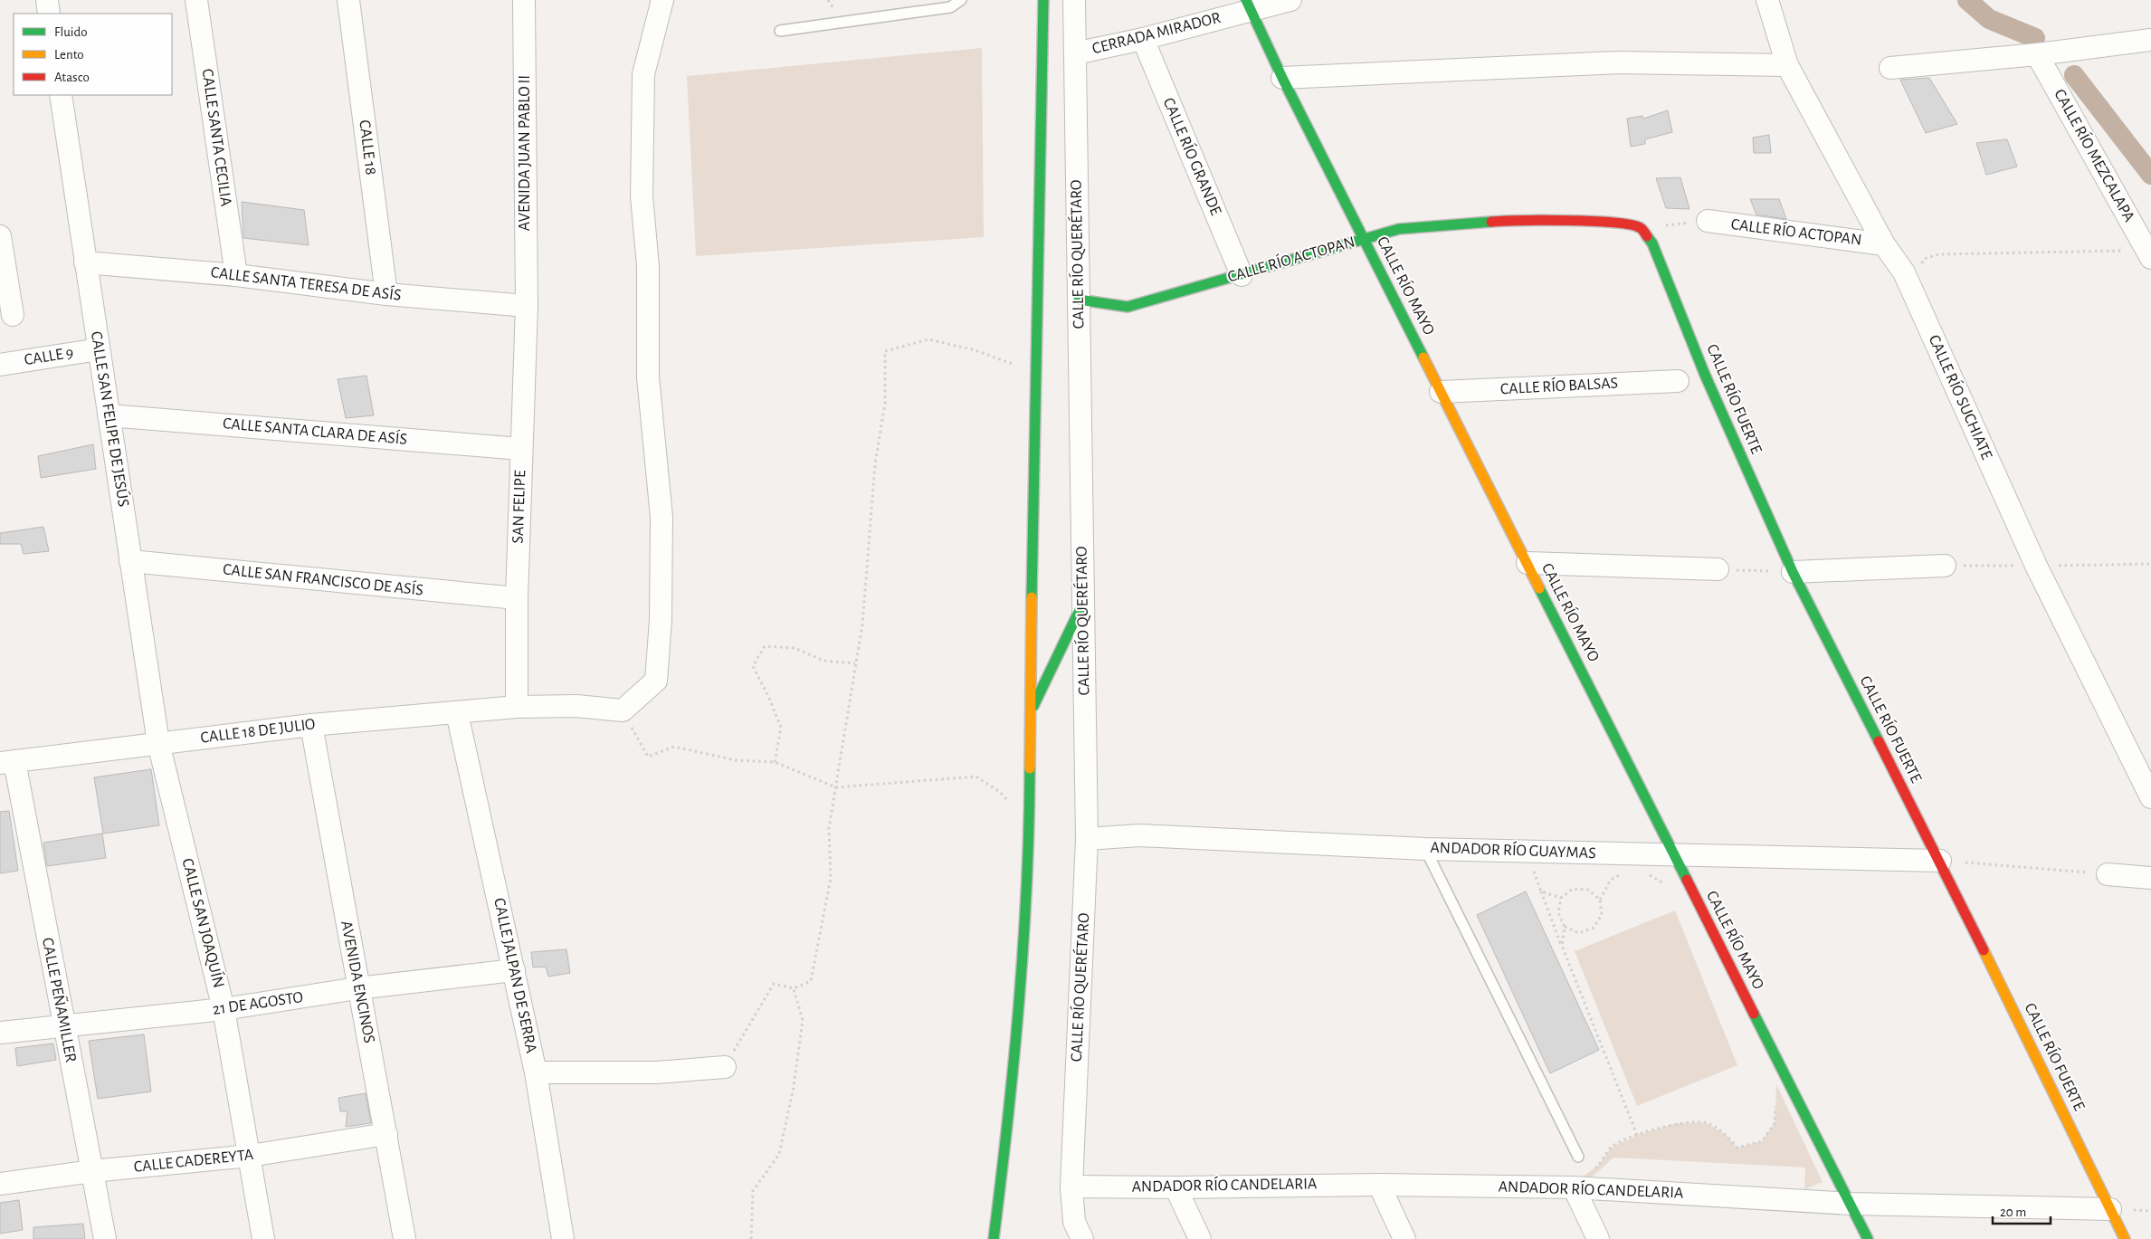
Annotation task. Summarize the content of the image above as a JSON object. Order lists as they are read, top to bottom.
{
  "streets": {
    "street": [
      "CERRADA MIRADOR",
      "CALLE SANTA CECILIA",
      "CALLE 18",
      "AVENIDA JUAN PABLO II",
      "CALLE RÍO MEZCALAPA",
      "CALLE RÍO GRANDE",
      "CALLE RÍO ACTOPAN",
      "CALLE RÍO QUERÉTARO",
      "CALLE SANTA TERESA DE ASÍS",
      "CALLE RÍO MAYO",
      "CALLE 9",
      "CALLE RÍO BALSAS",
      "CALLE RÍO SUCHIATE",
      "CALLE RÍO FUERTE",
      "CALLE SAN FELIPE DE JESÚS",
      "CALLE SANTA CLARA DE ASÍS",
      "SAN FELIPE",
      "CALLE SAN FRANCISCO DE ASÍS",
      "CALLE 18 DE JULIO",
      "ANDADOR RÍO GUAYMAS",
      "CALLE SAN JOAQUÍN",
      "CALLE JALPAN DE SERRA",
      "AVENIDA ENCINOS",
      "CALLE PEÑAMILLER",
      "21 DE AGOSTO",
      "CALLE CADEREYTA",
      "ANDADOR RÍO CANDELARIA"
    ]
  },
  "crossings": [
    ["CERRADA MIRADOR", "CALLE RÍO GRANDE"],
    ["CERRADA MIRADOR", "CALLE RÍO QUERÉTARO"],
    ["CERRADA MIRADOR", "CALLE RÍO MAYO"],
    ["CALLE SANTA CECILIA", "CALLE SANTA TERESA DE ASÍS"],
    ["CALLE 18", "CALLE SANTA TERESA DE ASÍS"],
    ["AVENIDA JUAN PABLO II", "CALLE SANTA TERESA DE ASÍS"],
    ["AVENIDA JUAN PABLO II", "SAN FELIPE"],
    ["CALLE RÍO GRANDE", "CALLE RÍO ACTOPAN"],
    ["CALLE RÍO ACTOPAN", "CALLE RÍO QUERÉTARO"],
    ["CALLE RÍO ACTOPAN", "CALLE RÍO MAYO"],
    ["CALLE RÍO ACTOPAN", "CALLE RÍO SUCHIATE"],
    ["CALLE RÍO ACTOPAN", "CALLE RÍO FUERTE"],
    ["CALLE RÍO QUERÉTARO", "ANDADOR RÍO GUAYMAS"],
    ["CALLE RÍO QUERÉTARO", "ANDADOR RÍO CANDELARIA"],
    ["CALLE SANTA TERESA DE ASÍS", "CALLE SAN FELIPE DE JESÚS"],
    ["CALLE SANTA TERESA DE ASÍS", "SAN FELIPE"],
    ["CALLE RÍO MAYO", "CALLE RÍO BALSAS"],
    ["CALLE RÍO MAYO", "ANDADOR RÍO GUAYMAS"],
    ["CALLE RÍO MAYO", "ANDADOR RÍO CANDELARIA"],
    ["CALLE 9", "CALLE SAN FELIPE DE JESÚS"],
    ["CALLE RÍO FUERTE", "ANDADOR RÍO GUAYMAS"],
    ["CALLE RÍO FUERTE", "ANDADOR RÍO CANDELARIA"],
    ["CALLE SAN FELIPE DE JESÚS", "CALLE SANTA CLARA DE ASÍS"],
    ["CALLE SAN FELIPE DE JESÚS", "CALLE SAN FRANCISCO DE ASÍS"],
    ["CALLE SAN FELIPE DE JESÚS", "CALLE 18 DE JULIO"],
    ["CALLE SAN FELIPE DE JESÚS", "CALLE SAN JOAQUÍN"],
    ["CALLE SANTA CLARA DE ASÍS", "SAN FELIPE"],
    ["SAN FELIPE", "CALLE SAN FRANCISCO DE ASÍS"],
    ["SAN FELIPE", "CALLE 18 DE JULIO"],
    ["CALLE 18 DE JULIO", "CALLE SAN JOAQUÍN"],
    ["CALLE 18 DE JULIO", "CALLE JALPAN DE SERRA"],
    ["CALLE 18 DE JULIO", "AVENIDA ENCINOS"],
    ["CALLE 18 DE JULIO", "CALLE PEÑAMILLER"],
    ["CALLE SAN JOAQUÍN", "21 DE AGOSTO"],
    ["CALLE SAN JOAQUÍN", "CALLE CADEREYTA"],
    ["CALLE JALPAN DE SERRA", "21 DE AGOSTO"],
    ["AVENIDA ENCINOS", "21 DE AGOSTO"],
    ["AVENIDA ENCINOS", "CALLE CADEREYTA"],
    ["CALLE PEÑAMILLER", "21 DE AGOSTO"],
    ["CALLE PEÑAMILLER", "CALLE CADEREYTA"]
  ],
  "legend": ["Fluido", "Lento", "Atasco"],
  "scale_bar": "20 m"
}
